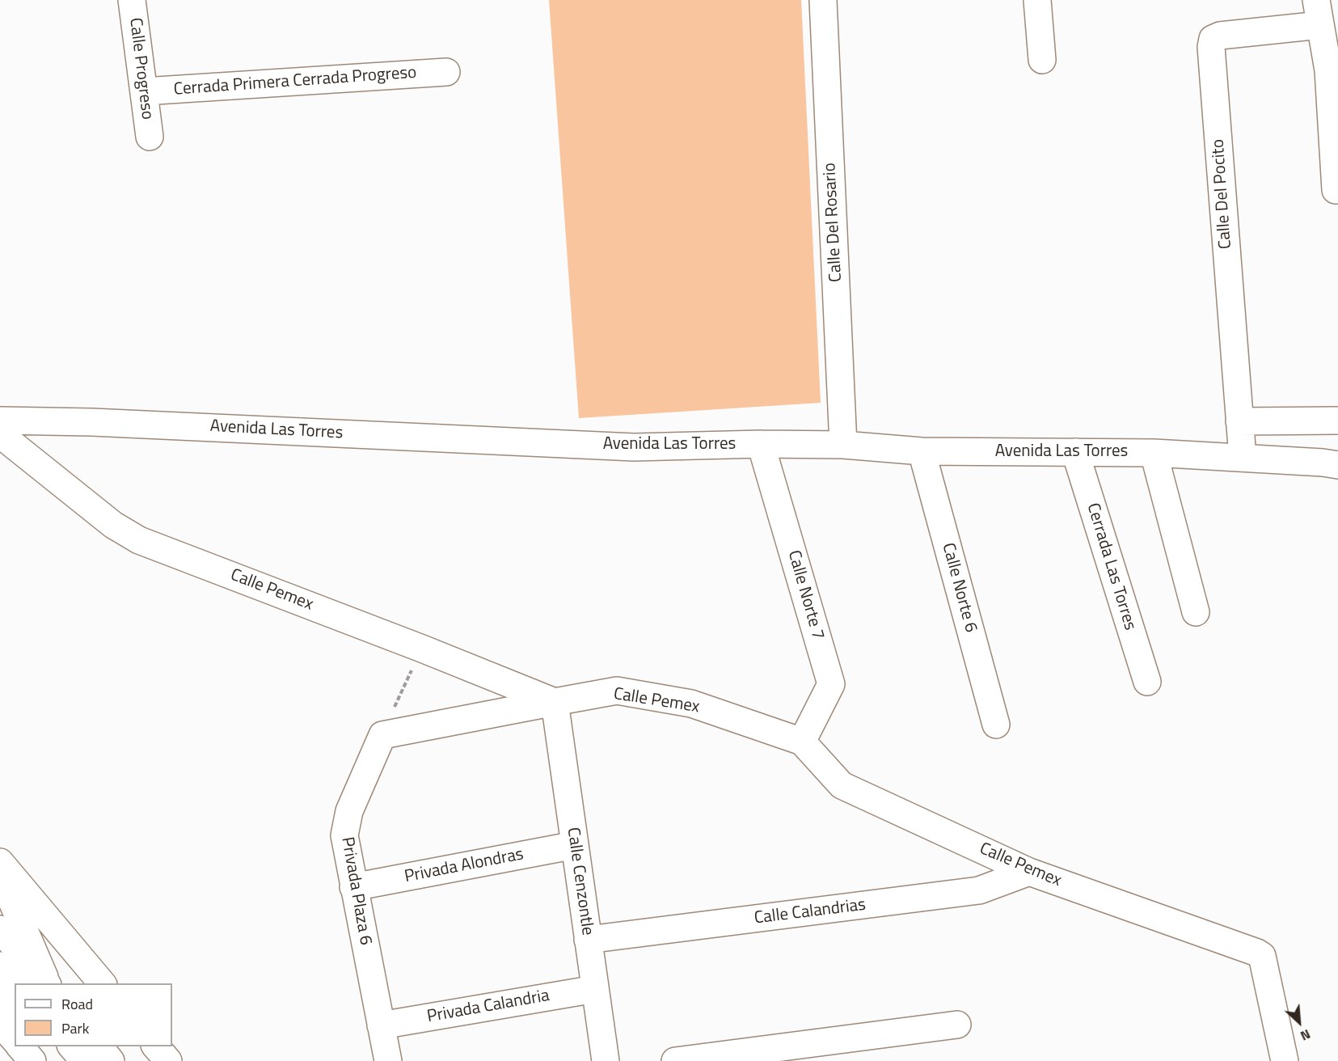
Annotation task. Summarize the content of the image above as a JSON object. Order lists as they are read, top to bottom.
{
  "streets": {
    "street": [
      "Calle Progreso",
      "Cerrada Primera Cerrada Progreso",
      "Calle Del Pocito",
      "Calle Del Rosario",
      "Avenida Las Torres",
      "Cerrada Las Torres",
      "Calle Norte 6",
      "Calle Pemex",
      "Calle Norte 7",
      "Privada Alondras",
      "Calle Cenzontle",
      "Privada Plaza 6",
      "Calle Calandrias",
      "Privada Calandria"
    ]
  },
  "crossings": [
    ["Calle Progreso", "Cerrada Primera Cerrada Progreso"],
    ["Calle Del Pocito", "Avenida Las Torres"],
    ["Calle Del Rosario", "Avenida Las Torres"],
    ["Avenida Las Torres", "Cerrada Las Torres"],
    ["Avenida Las Torres", "Calle Norte 6"],
    ["Avenida Las Torres", "Calle Norte 7"],
    ["Calle Pemex", "Calle Norte 7"],
    ["Calle Pemex", "Calle Cenzontle"],
    ["Calle Pemex", "Calle Calandrias"],
    ["Privada Alondras", "Calle Cenzontle"],
    ["Privada Alondras", "Privada Plaza 6"],
    ["Calle Cenzontle", "Calle Calandrias"],
    ["Calle Cenzontle", "Privada Calandria"],
    ["Privada Plaza 6", "Privada Calandria"]
  ],
  "legend": ["Road", "Park"],
  "north": "bottom right"
}
